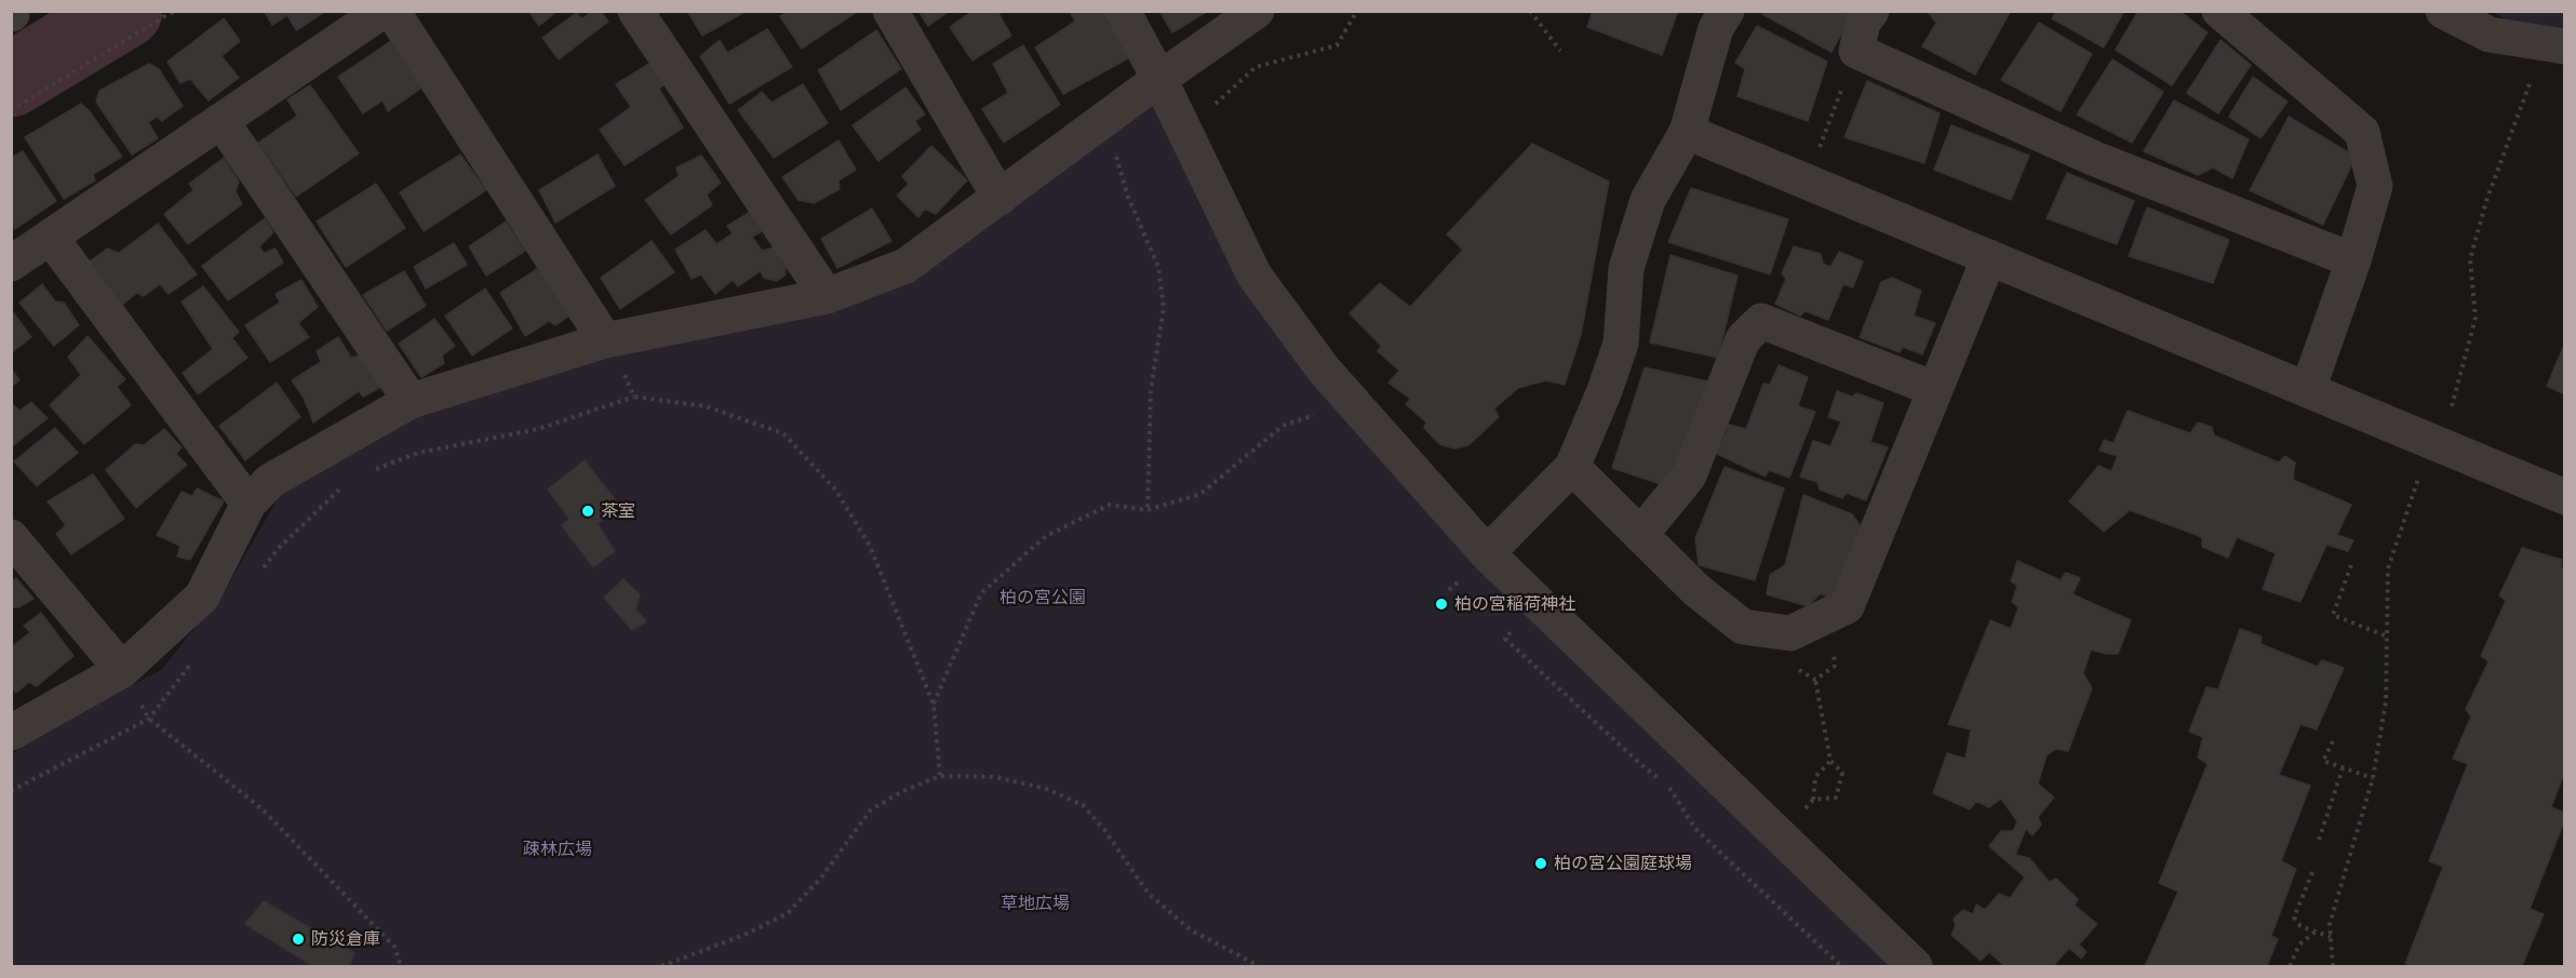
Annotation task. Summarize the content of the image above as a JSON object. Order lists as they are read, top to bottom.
{
  "parks": ["柏の宮公園", "疎林広場", "草地広場"],
  "places": [
    "茶室",
    "柏の宮稲荷神社",
    "柏の宮公園庭球場",
    "防災倉庫"
  ]
}
